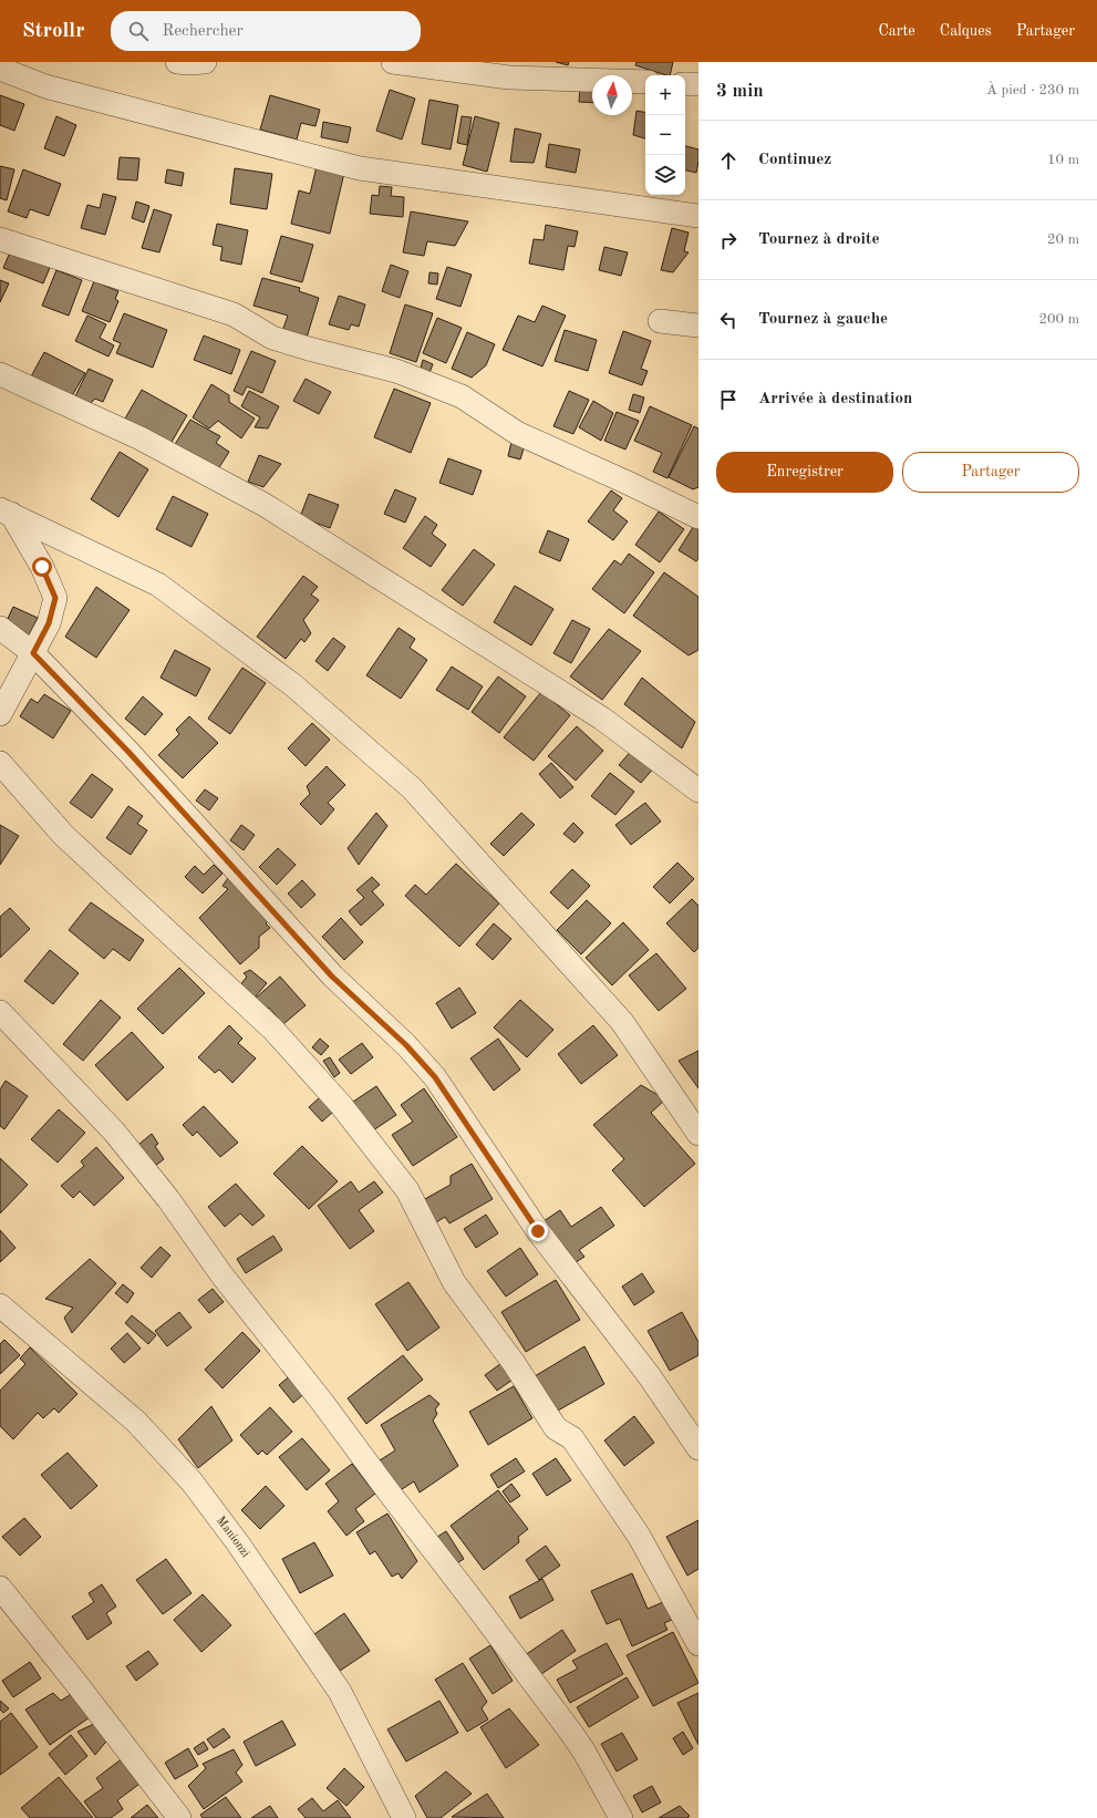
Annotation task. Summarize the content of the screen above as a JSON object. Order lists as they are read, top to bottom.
{
  "streets": {
    "street": ["Manionzi"]
  },
  "north": "top",
  "page": {
    "header": "Strollr",
    "search": "Rechercher",
    "nav": ["Carte", "Calques", "Partager"],
    "heading": ["3 min", "À pied · 230 m"],
    "map_buttons": ["+", "−"],
    "list": [
      ["Continuez", "10 m"],
      ["Tournez à droite", "20 m"],
      ["Tournez à gauche", "200 m"],
      "Arrivée à destination"
    ],
    "buttons": ["Enregistrer", "Partager"]
  }
}
